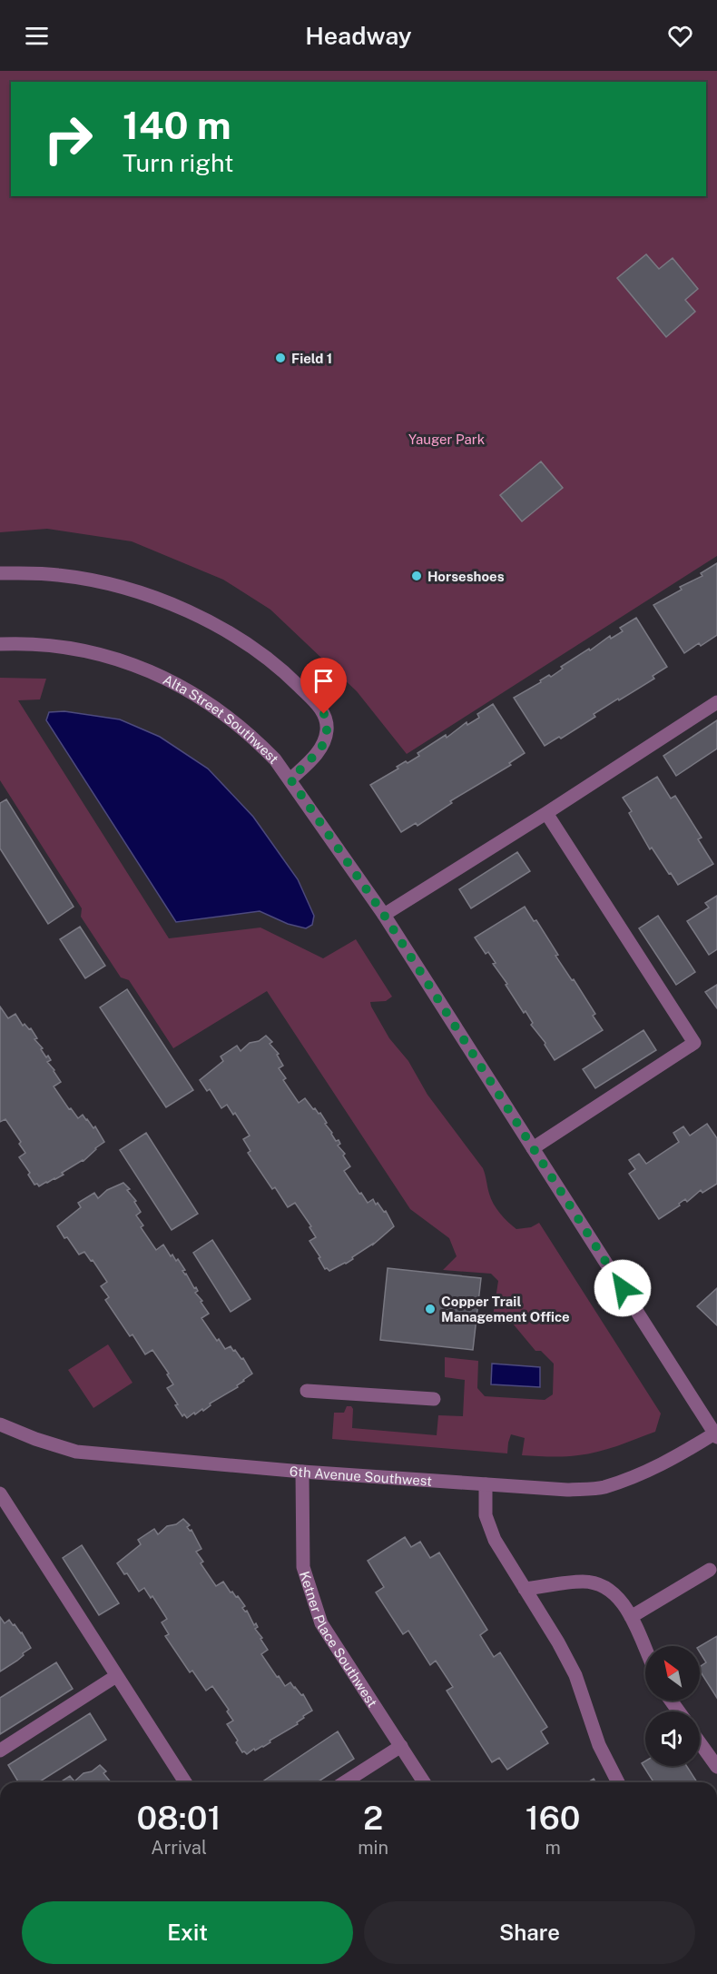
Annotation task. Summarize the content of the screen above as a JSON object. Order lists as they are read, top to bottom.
{
  "streets": {
    "street": ["Alta Street Southwest", "6th Avenue Southwest", "Ketner Place Southwest"]
  },
  "crossings": [
    ["Alta Street Southwest", "6th Avenue Southwest"],
    ["6th Avenue Southwest", "Ketner Place Southwest"]
  ],
  "parks": ["Yauger Park"],
  "places": ["Field 1", "Horseshoes", "Copper Trail Management Office"],
  "north": "top left",
  "page": {
    "header": "Headway",
    "turn": ["140 m", "Turn right"],
    "eta": [
      "08:01",
      "Arrival",
      "2",
      "min",
      "160",
      "m"
    ],
    "buttons": ["Exit", "Share"]
  }
}
